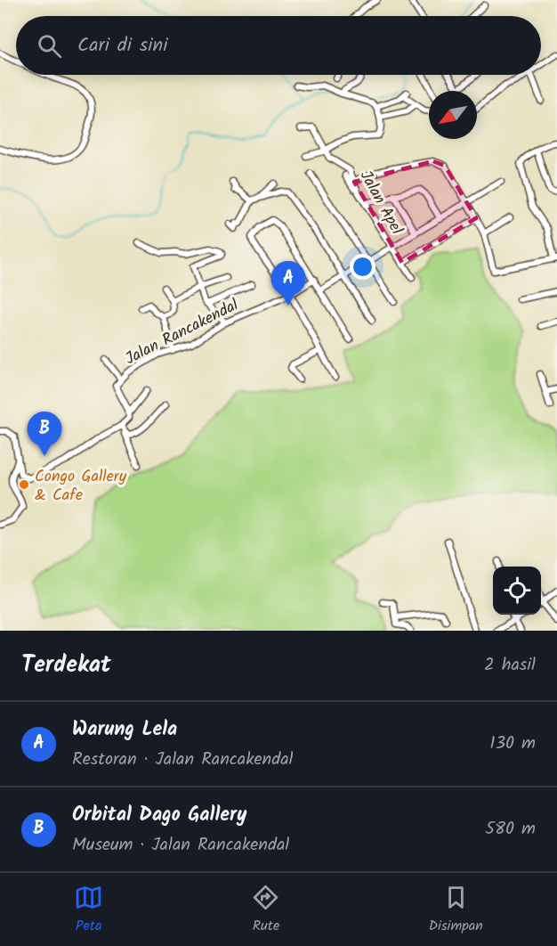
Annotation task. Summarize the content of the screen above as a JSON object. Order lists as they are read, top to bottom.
{
  "streets": {
    "street": ["Jalan Apel", "Jalan Rancakendal"]
  },
  "places": ["Congo Gallery & Cafe"],
  "north": "bottom left",
  "page": {
    "search": "Cari di sini",
    "pins": ["A", "B"],
    "heading": ["Terdekat", "2 hasil"],
    "list": [
      {
        "mark": "A",
        "name": "Warung Lela",
        "note": "Restoran · Jalan Rancakendal",
        "value": "130 m"
      },
      {
        "mark": "B",
        "name": "Orbital Dago Gallery",
        "note": "Museum · Jalan Rancakendal",
        "value": "580 m"
      }
    ],
    "nav": ["Peta", "Rute", "Disimpan"]
  }
}
